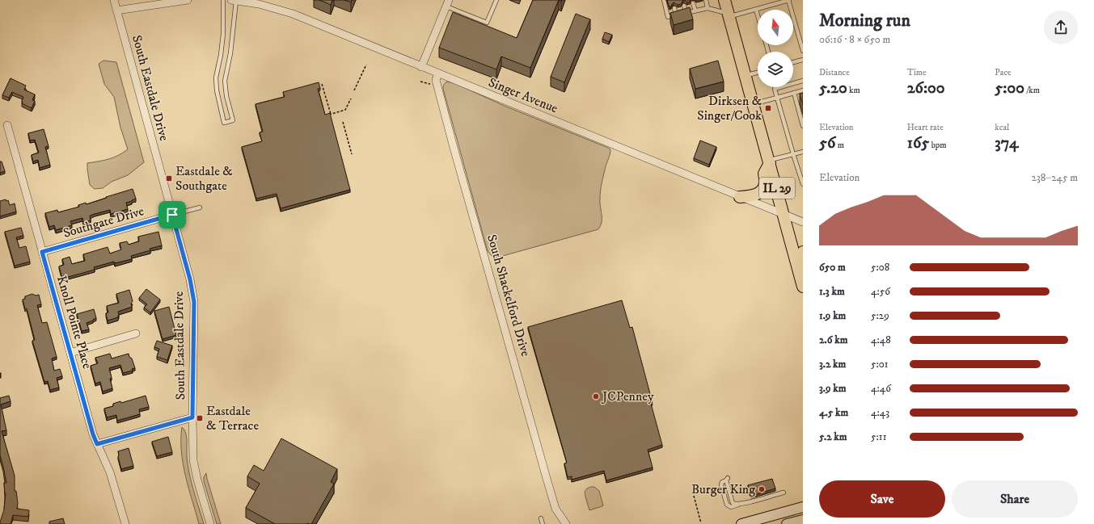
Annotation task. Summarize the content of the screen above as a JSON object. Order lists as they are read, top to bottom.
{
  "streets": {
    "main road": ["IL 29"],
    "street": [
      "South Eastdale Drive",
      "Singer Avenue",
      "Southgate Drive",
      "South Shackelford Drive",
      "Knoll Pointe Place"
    ]
  },
  "crossings": [
    ["South Eastdale Drive", "Southgate Drive"],
    ["Singer Avenue", "IL 29"],
    ["Singer Avenue", "South Shackelford Drive"],
    ["Southgate Drive", "Knoll Pointe Place"]
  ],
  "places": {
    "transit": ["Dirksen & Singer/Cook", "Eastdale & Southgate", "Eastdale & Terrace"],
    "other": ["JCPenney", "Burger King"]
  },
  "north": "top",
  "page": {
    "heading": ["Morning run", "06:16 · 8 × 650 m"],
    "stats": [
      ["Distance", "5.20 km"],
      ["Time", "26:00"],
      ["Pace", "5:00 /km"],
      ["Elevation", "56 m"],
      ["Heart rate", "165 bpm"],
      ["kcal", "374"]
    ],
    "chart": ["Elevation", "238–245 m"],
    "list": [
      {
        "name": "650 m",
        "note": "5:08"
      },
      {
        "name": "1.3 km",
        "note": "4:56"
      },
      {
        "name": "1.9 km",
        "note": "5:29"
      },
      {
        "name": "2.6 km",
        "note": "4:48"
      },
      {
        "name": "3.2 km",
        "note": "5:01"
      },
      {
        "name": "3.9 km",
        "note": "4:46"
      },
      {
        "name": "4.5 km",
        "note": "4:43"
      },
      {
        "name": "5.2 km",
        "note": "5:11"
      }
    ],
    "buttons": ["Save", "Share"]
  }
}
